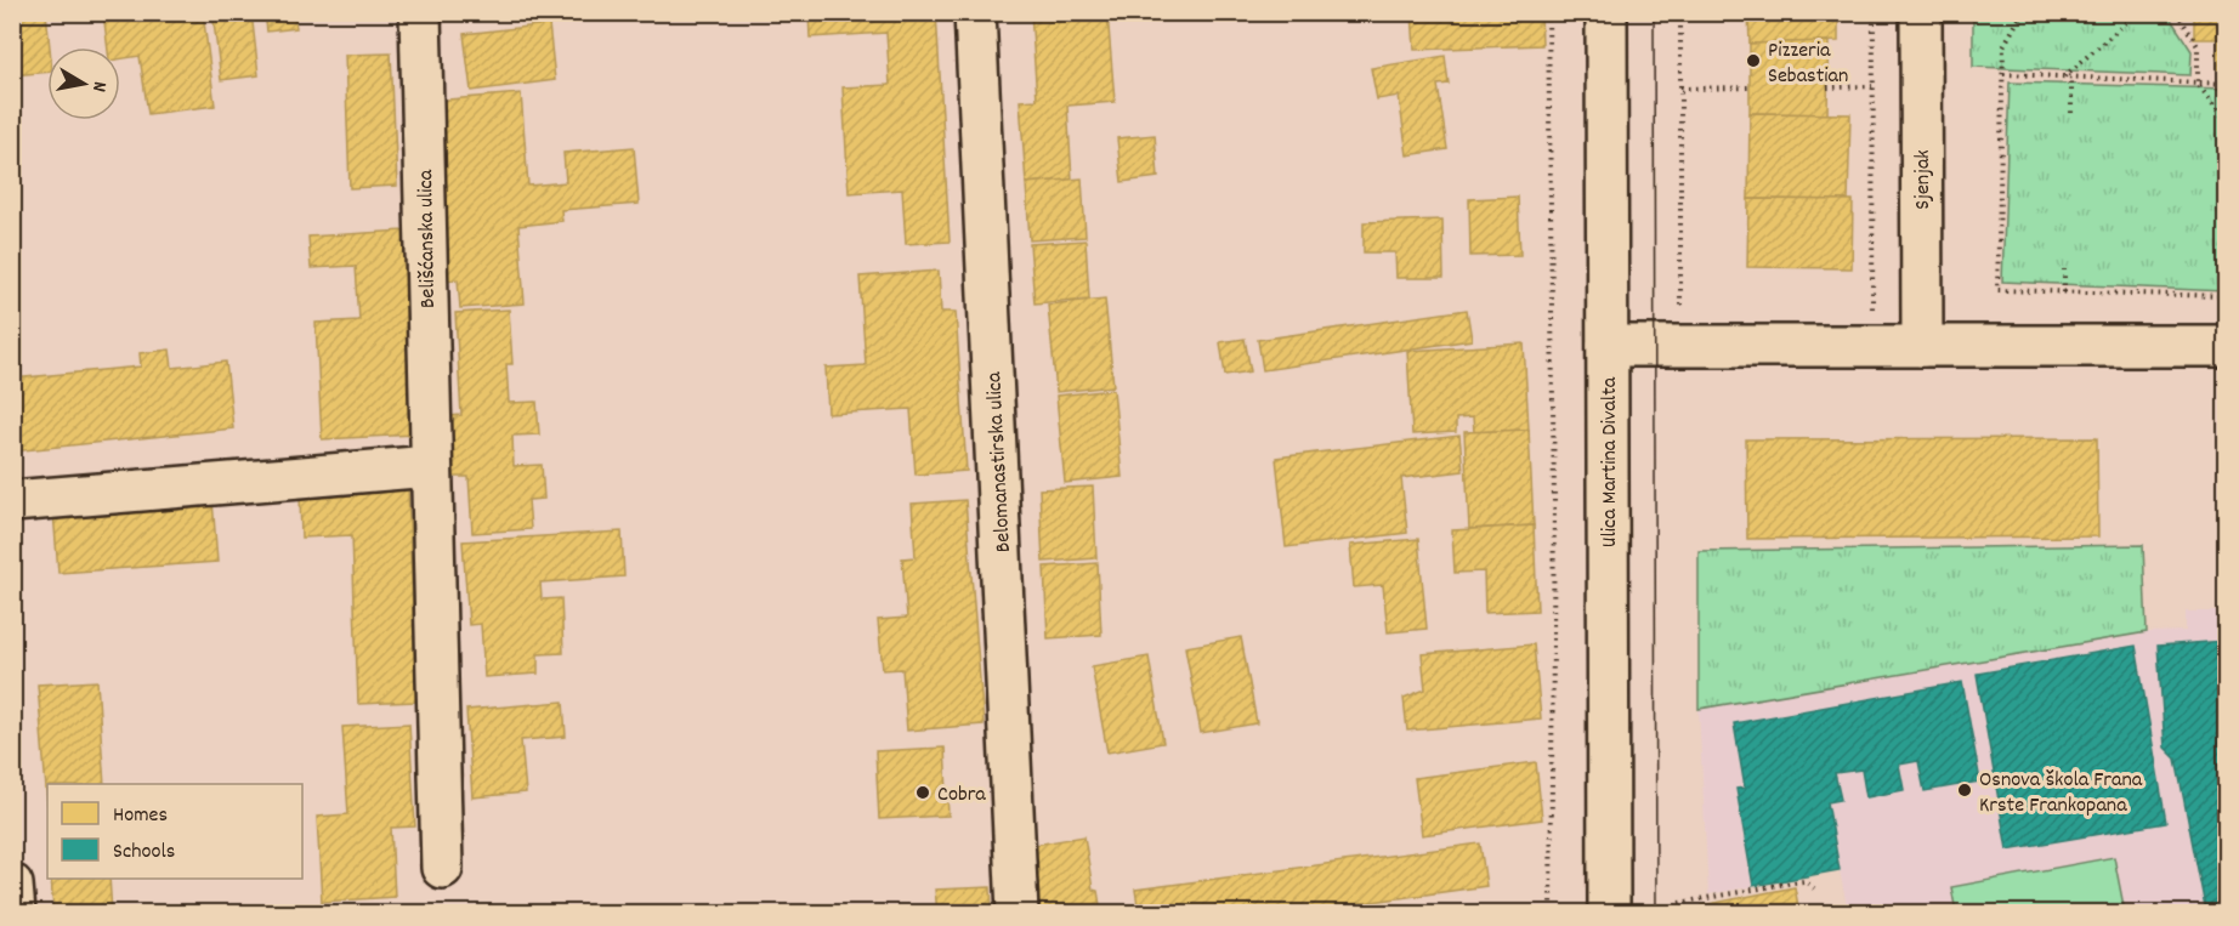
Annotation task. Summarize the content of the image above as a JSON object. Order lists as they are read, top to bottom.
{
  "streets": {
    "street": [
      "Sjenjak",
      "Belišćanska ulica",
      "Belomanastirska ulica",
      "Ulica Martina Divalta"
    ]
  },
  "places": ["Pizzeria Sebastian", "Osnova škola Frana Krste Frankopana", "Cobra"],
  "legend": ["Homes", "Schools"],
  "north": "right"
}
